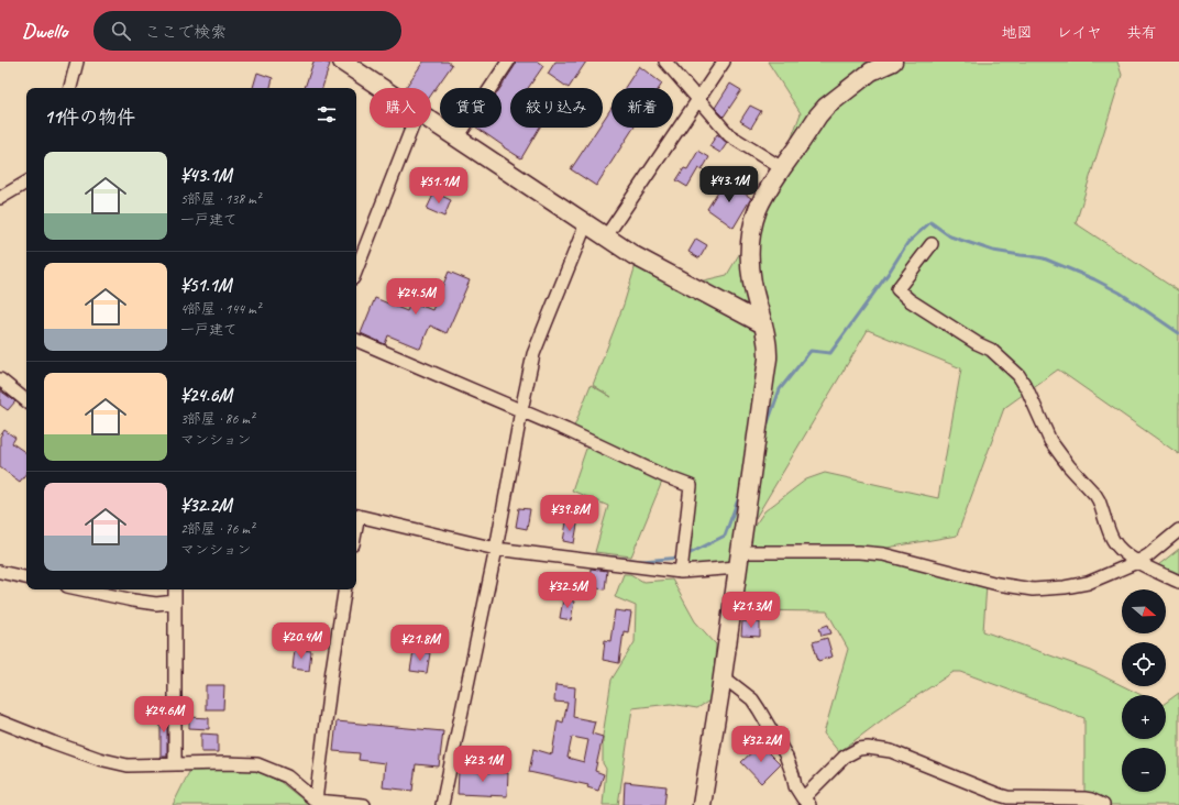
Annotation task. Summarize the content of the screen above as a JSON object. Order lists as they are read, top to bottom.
{
  "north": "right",
  "page": {
    "header": "Dwello",
    "search": "ここで検索",
    "nav": ["地図", "レイヤ", "共有"],
    "chip": [
      "購入",
      "賃貸",
      "絞り込み",
      "新着"
    ],
    "heading": "11件の物件",
    "list": [
      {
        "name": "¥43.1M",
        "note": "5部屋 · 138 m² · 一戸建て"
      },
      {
        "name": "¥51.1M",
        "note": "4部屋 · 144 m² · 一戸建て"
      },
      {
        "name": "¥24.6M",
        "note": "3部屋 · 86 m² · マンション"
      },
      {
        "name": "¥32.2M",
        "note": "2部屋 · 76 m² · マンション"
      }
    ],
    "price": [
      "¥43.1M",
      "¥51.1M",
      "¥24.5M",
      "¥39.8M",
      "¥32.5M",
      "¥21.3M",
      "¥20.4M",
      "¥21.8M",
      "¥24.6M",
      "¥32.2M",
      "¥23.1M"
    ],
    "map_buttons": ["+", "−"]
  }
}
